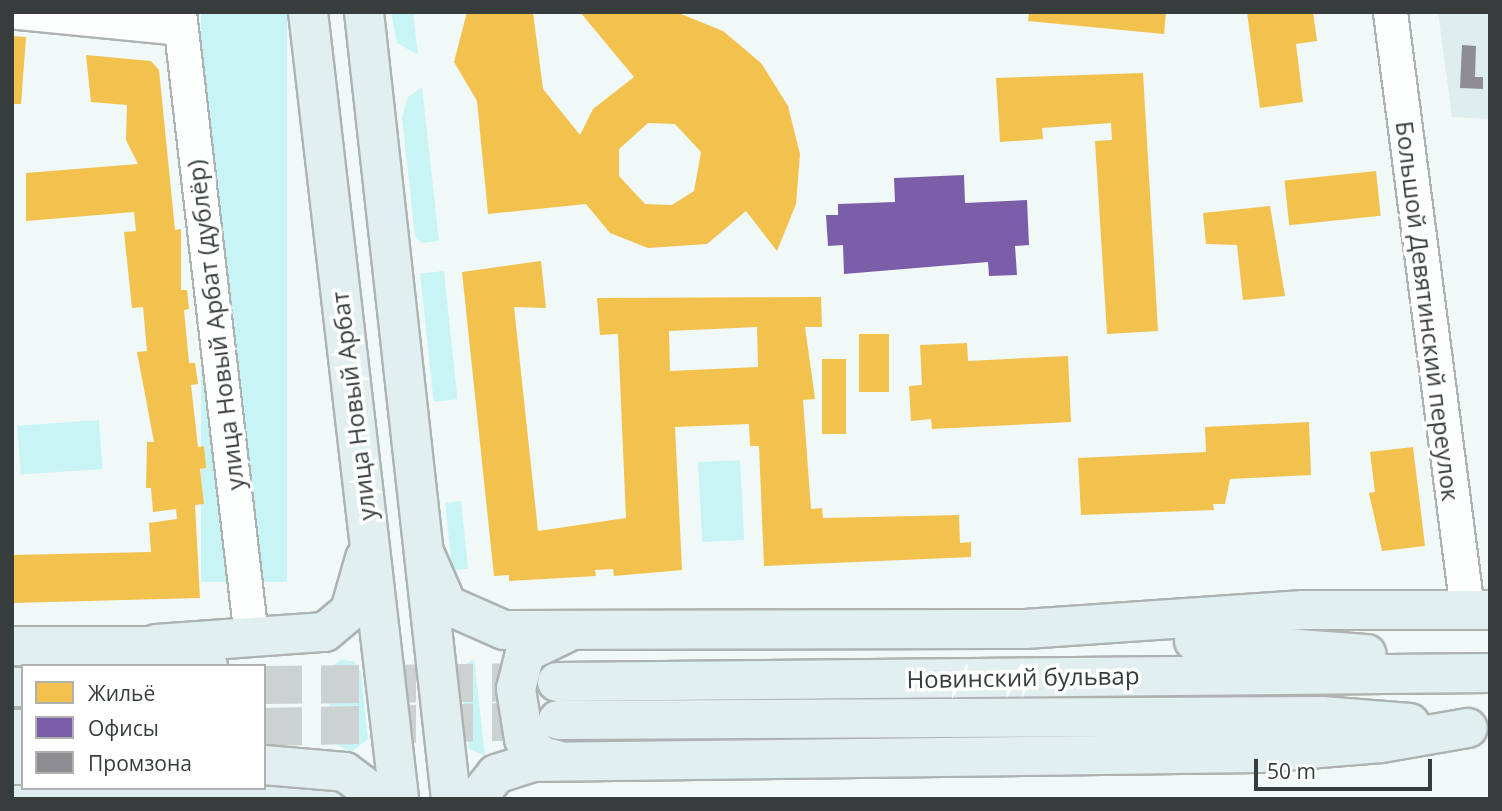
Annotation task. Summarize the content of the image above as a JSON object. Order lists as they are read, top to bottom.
{
  "streets": {
    "main road": ["улица Новый Арбат", "Новинский бульвар"],
    "street": ["Большой Девятинский переулок", "улица Новый Арбат (дублёр)"]
  },
  "legend": ["Жильё", "Офисы", "Промзона"],
  "scale_bar": "50 m"
}
